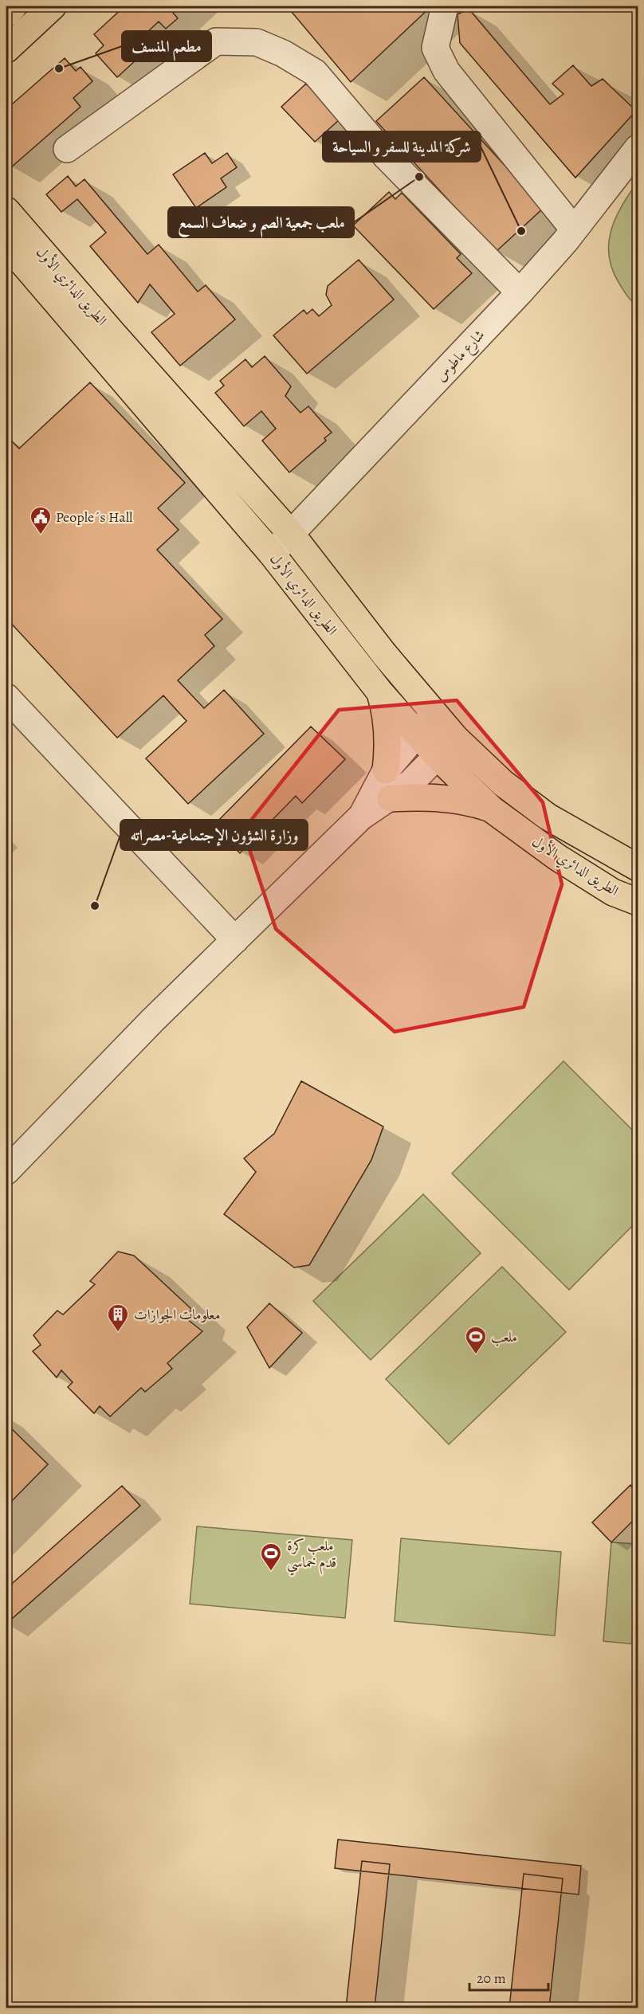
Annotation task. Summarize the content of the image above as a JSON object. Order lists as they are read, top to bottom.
{
  "streets": {
    "main road": ["الطريق الدائري الأول"],
    "street": ["شارع ماطوس"]
  },
  "crossings": [
    ["الطريق الدائري الأول", "شارع ماطوس"]
  ],
  "places": {
    "other": [
      "مطعم المنسف",
      "ملعب جمعية الصم و ضعاف السمع",
      "شركة المدينة للسفر و السياحة",
      "وزارة الشؤون الإجتماعية-مصراته"
    ],
    "public building": ["People´s Hall"],
    "building": ["معلومات الجوازات"],
    "sports": ["ملعب", "ملعب كرة قدم خماسي"]
  },
  "scale_bar": "20 m"
}
